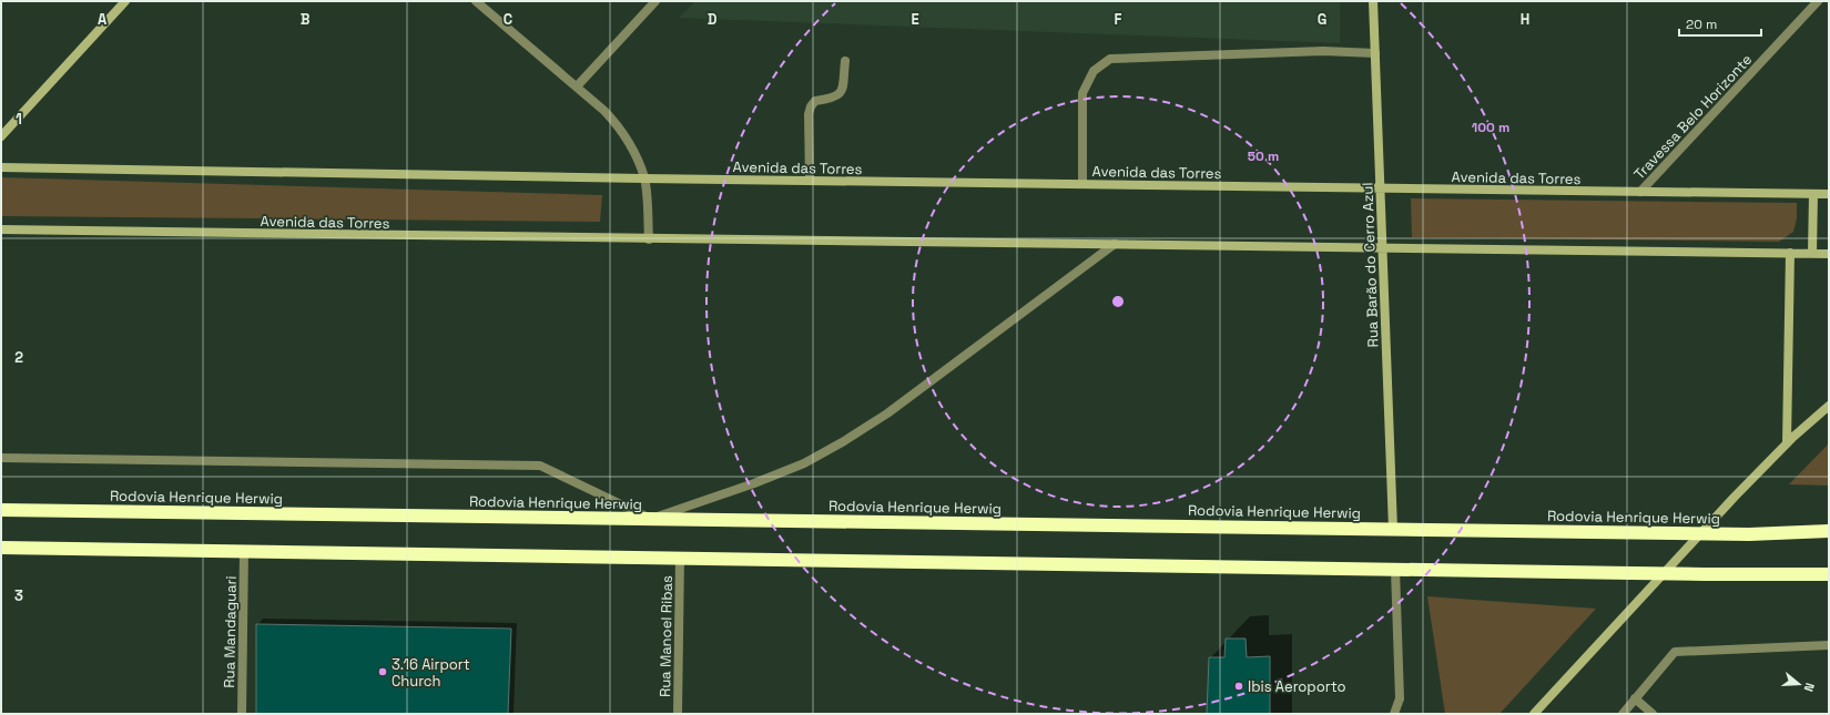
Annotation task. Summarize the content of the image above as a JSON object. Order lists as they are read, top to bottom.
{
  "streets": {
    "highway": ["Rodovia Henrique Herwig"],
    "main road": ["Avenida das Torres", "Rua Barão do Cerro Azul"],
    "street": ["Travessa Belo Horizonte", "Rua Mandaguari", "Rua Manoel Ribas"]
  },
  "crossings": [
    ["Travessa Belo Horizonte", "Avenida das Torres"],
    ["Avenida das Torres", "Rua Barão do Cerro Azul"],
    ["Rua Barão do Cerro Azul", "Rodovia Henrique Herwig"]
  ],
  "places": ["3.16 Airport Church", "Ibis Aeroporto"],
  "scale_bar": "20 m",
  "north": "right",
  "grid": {
    "columns": [
      "A",
      "B",
      "C",
      "D",
      "E",
      "F",
      "G",
      "H"
    ],
    "rows": ["1", "2", "3"]
  },
  "rings": ["100 m", "50 m"]
}
